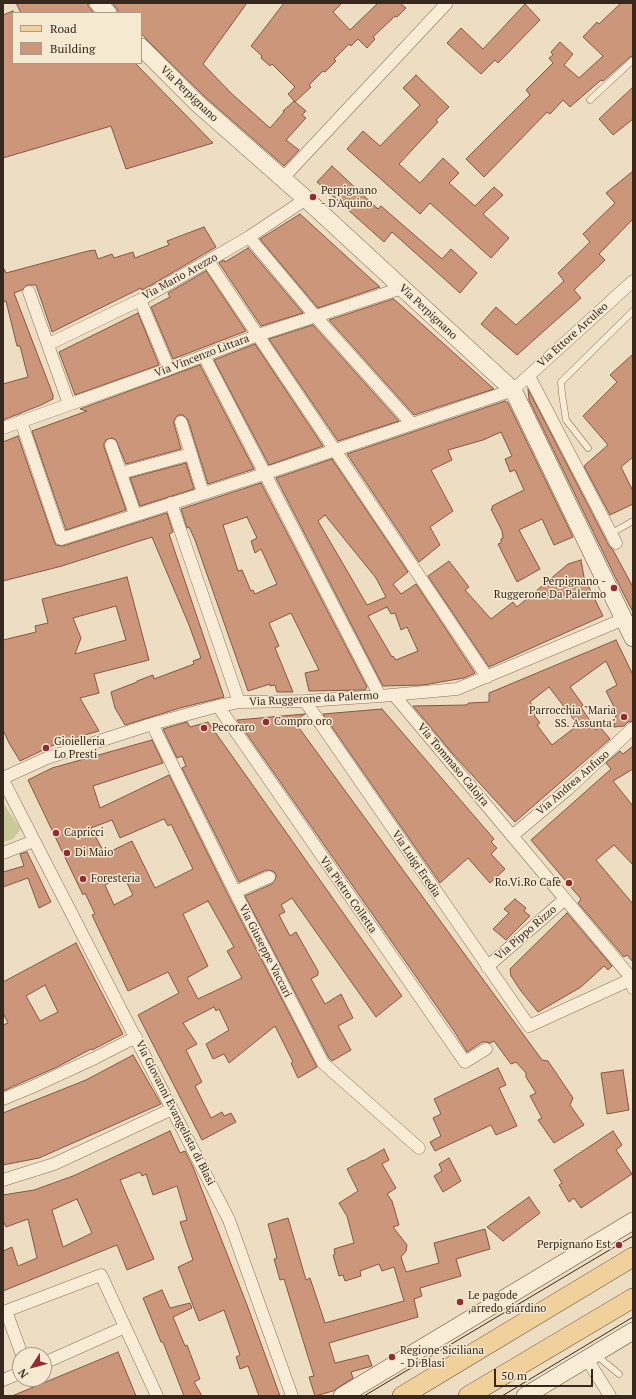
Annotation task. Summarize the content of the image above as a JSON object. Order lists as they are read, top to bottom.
{
  "streets": {
    "street": [
      "Via Perpignano",
      "Via Mario Arezzo",
      "Via Ettore Arculeo",
      "Via Vincenzo Littara",
      "Via Ruggerone da Palermo",
      "Via Tommaso Calojra",
      "Via Andrea Anfuso",
      "Via Luigi Eredia",
      "Via Pietro Colletta",
      "Via Pippo Rizzo",
      "Via Giuseppe Vaccari",
      "Via Giovanni Evangelista di Blasi"
    ]
  },
  "crossings": [
    ["Via Perpignano", "Via Mario Arezzo"],
    ["Via Perpignano", "Via Ettore Arculeo"],
    ["Via Perpignano", "Via Vincenzo Littara"],
    ["Via Perpignano", "Via Ruggerone da Palermo"],
    ["Via Ruggerone da Palermo", "Via Tommaso Calojra"],
    ["Via Ruggerone da Palermo", "Via Luigi Eredia"],
    ["Via Ruggerone da Palermo", "Via Pietro Colletta"],
    ["Via Ruggerone da Palermo", "Via Giuseppe Vaccari"],
    ["Via Ruggerone da Palermo", "Via Giovanni Evangelista di Blasi"],
    ["Via Tommaso Calojra", "Via Andrea Anfuso"],
    ["Via Tommaso Calojra", "Via Luigi Eredia"],
    ["Via Tommaso Calojra", "Via Pippo Rizzo"],
    ["Via Luigi Eredia", "Via Pippo Rizzo"]
  ],
  "places": [
    "Perpignano - D'Aquino",
    "Perpignano - Ruggerone Da Palermo",
    "Parrocchia \"Maria SS. Assunta\"",
    "Compro oro",
    "Pecoraro",
    "Gioielleria Lo Presti",
    "Capricci",
    "Di Maio",
    "Foresteria",
    "Ro.Vi.Ro Cafè",
    "Perpignano Est",
    "Le pagode ,arredo giardino",
    "Regione Siciliana - Di Blasi"
  ],
  "legend": ["Road", "Building"],
  "scale_bar": "50 m",
  "north": "bottom left"
}
